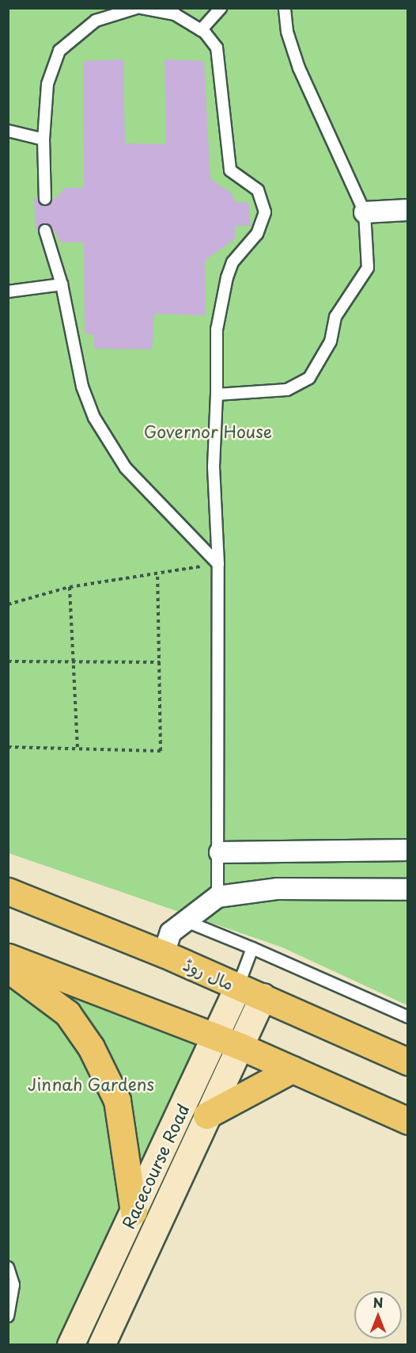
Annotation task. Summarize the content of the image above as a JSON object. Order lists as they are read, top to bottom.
{
  "streets": {
    "main road": ["مال روڈ", "Racecourse Road"]
  },
  "crossings": [
    ["مال روڈ", "Racecourse Road"]
  ],
  "parks": ["Governor House", "Jinnah Gardens"],
  "north": "top"
}
